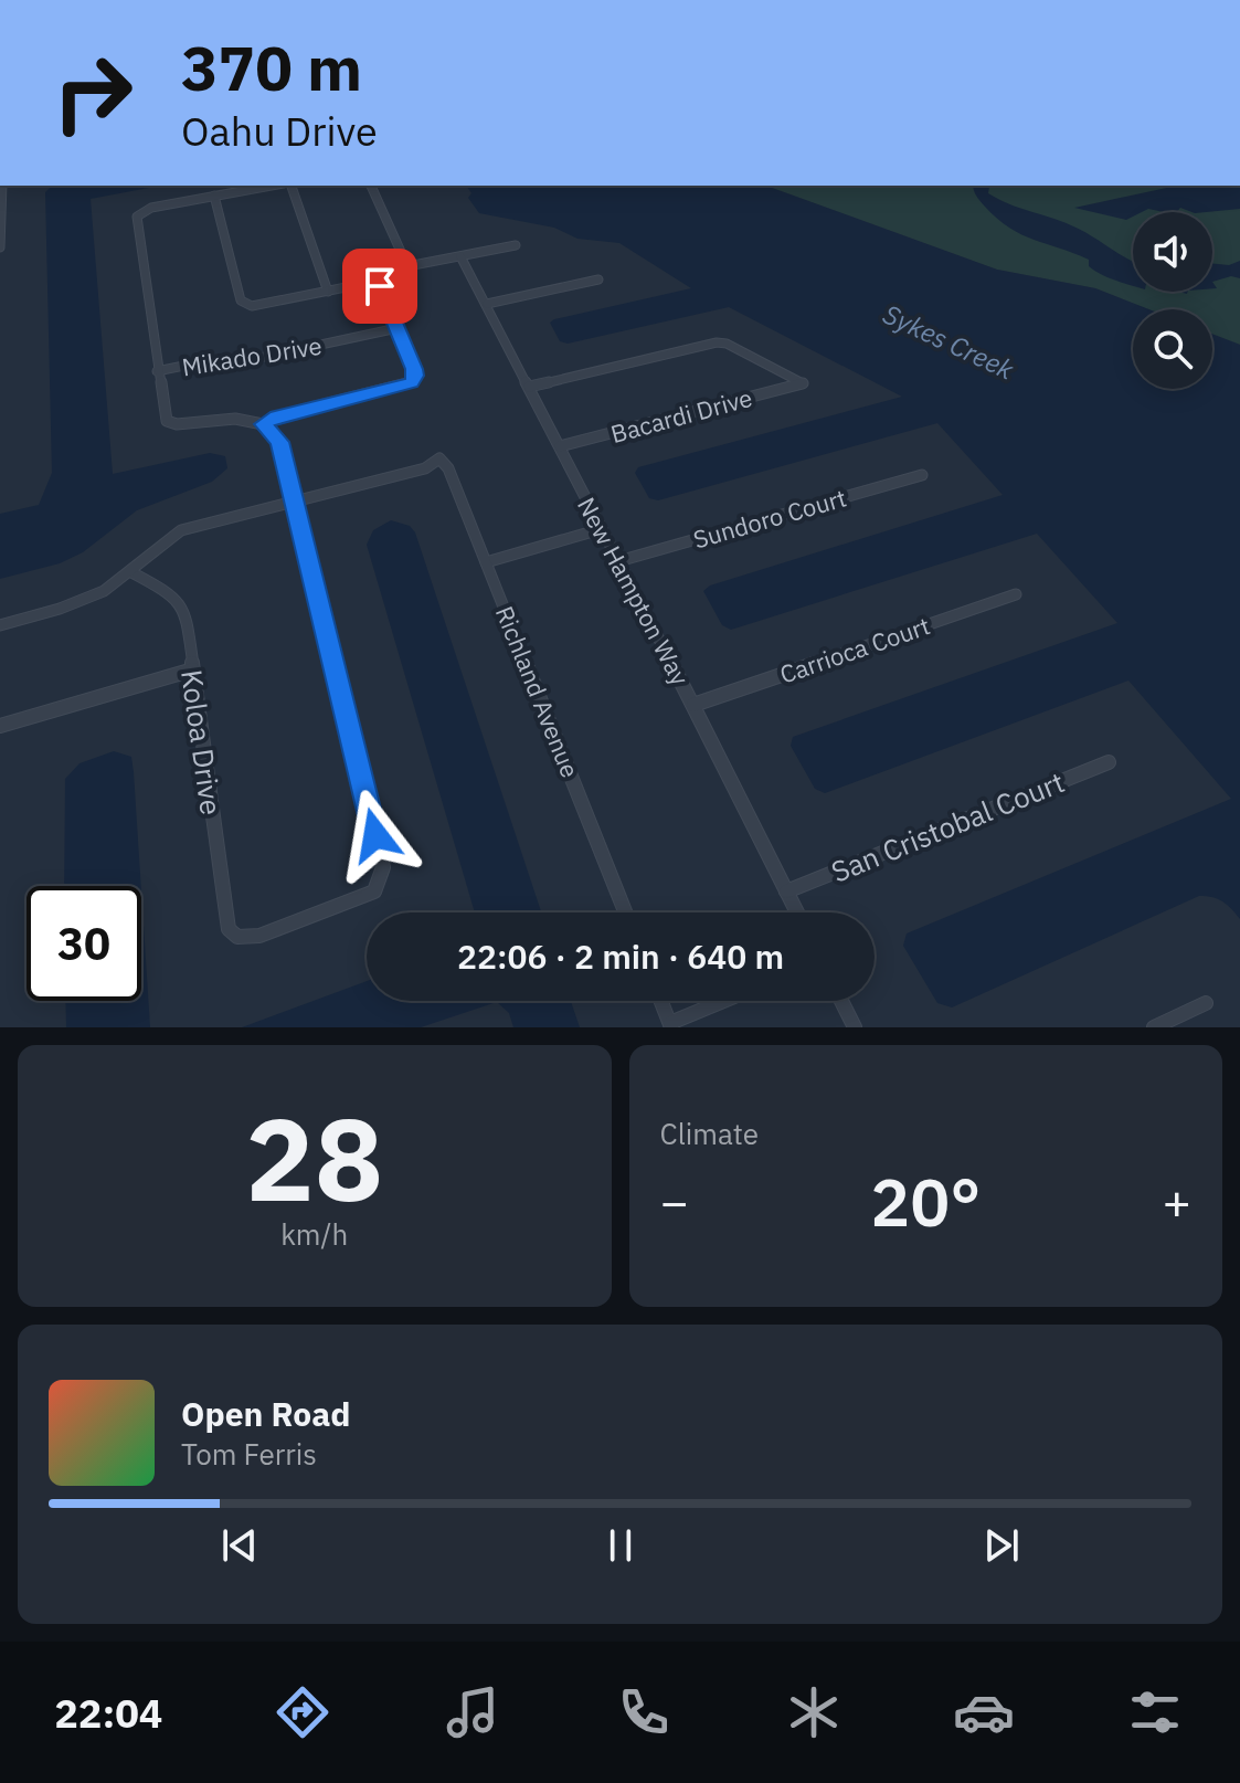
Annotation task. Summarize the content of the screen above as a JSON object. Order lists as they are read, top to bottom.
{
  "streets": {
    "street": [
      "Mikado Drive",
      "Bacardi Drive",
      "Sundoro Court",
      "New Hampton Way",
      "Carrioca Court",
      "Richland Avenue",
      "Koloa Drive",
      "San Cristobal Court"
    ]
  },
  "crossings": [
    ["Bacardi Drive", "New Hampton Way"],
    ["Sundoro Court", "New Hampton Way"],
    ["New Hampton Way", "Carrioca Court"],
    ["New Hampton Way", "San Cristobal Court"],
    ["Richland Avenue", "Koloa Drive"]
  ],
  "water": ["Sykes Creek"],
  "page": {
    "turn": ["370 m", "Oahu Drive"],
    "limit": "30",
    "trip": "22:06 · 2 min · 640 m",
    "tile": [
      ["28", "km/h"],
      "Climate"
    ],
    "heat": ["−", "20°", "+"],
    "song": ["Open Road", "Tom Ferris"],
    "tabs": "22:04"
  }
}
